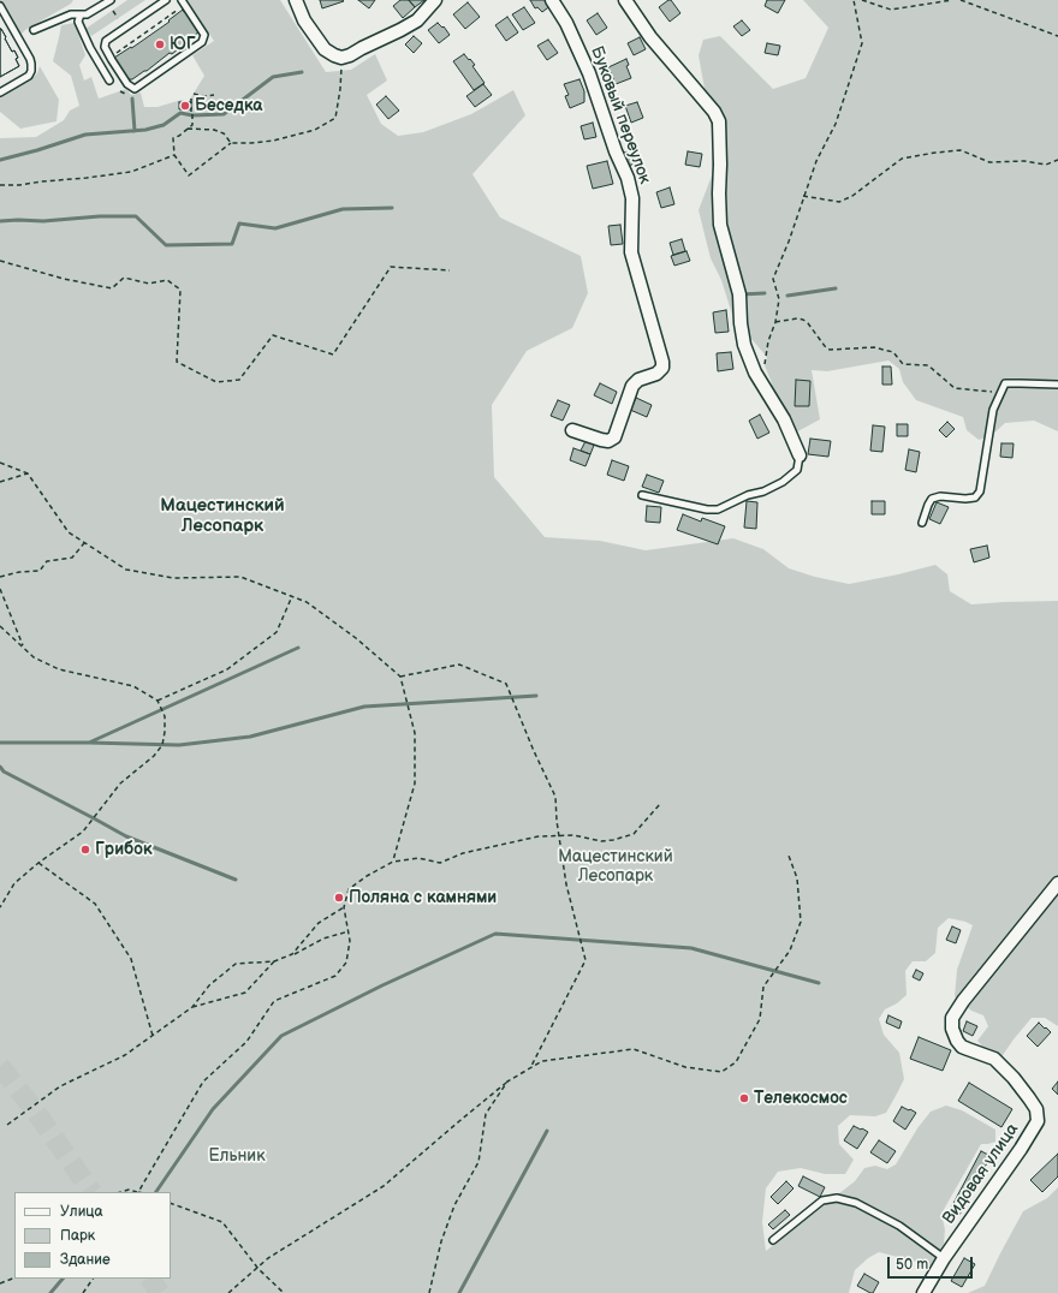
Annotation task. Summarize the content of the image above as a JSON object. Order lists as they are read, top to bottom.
{
  "streets": {
    "street": ["Буковый переулок", "Видовая улица"]
  },
  "districts": ["Мацестинский Лесопарк"],
  "parks": ["Мацестинский Лесопарк", "Ельник"],
  "places": [
    "ЮГ",
    "Беседка",
    "Грибок",
    "Поляна с камнями",
    "Телекосмос"
  ],
  "legend": ["Улица", "Парк", "Здание"],
  "scale_bar": "50 m"
}
